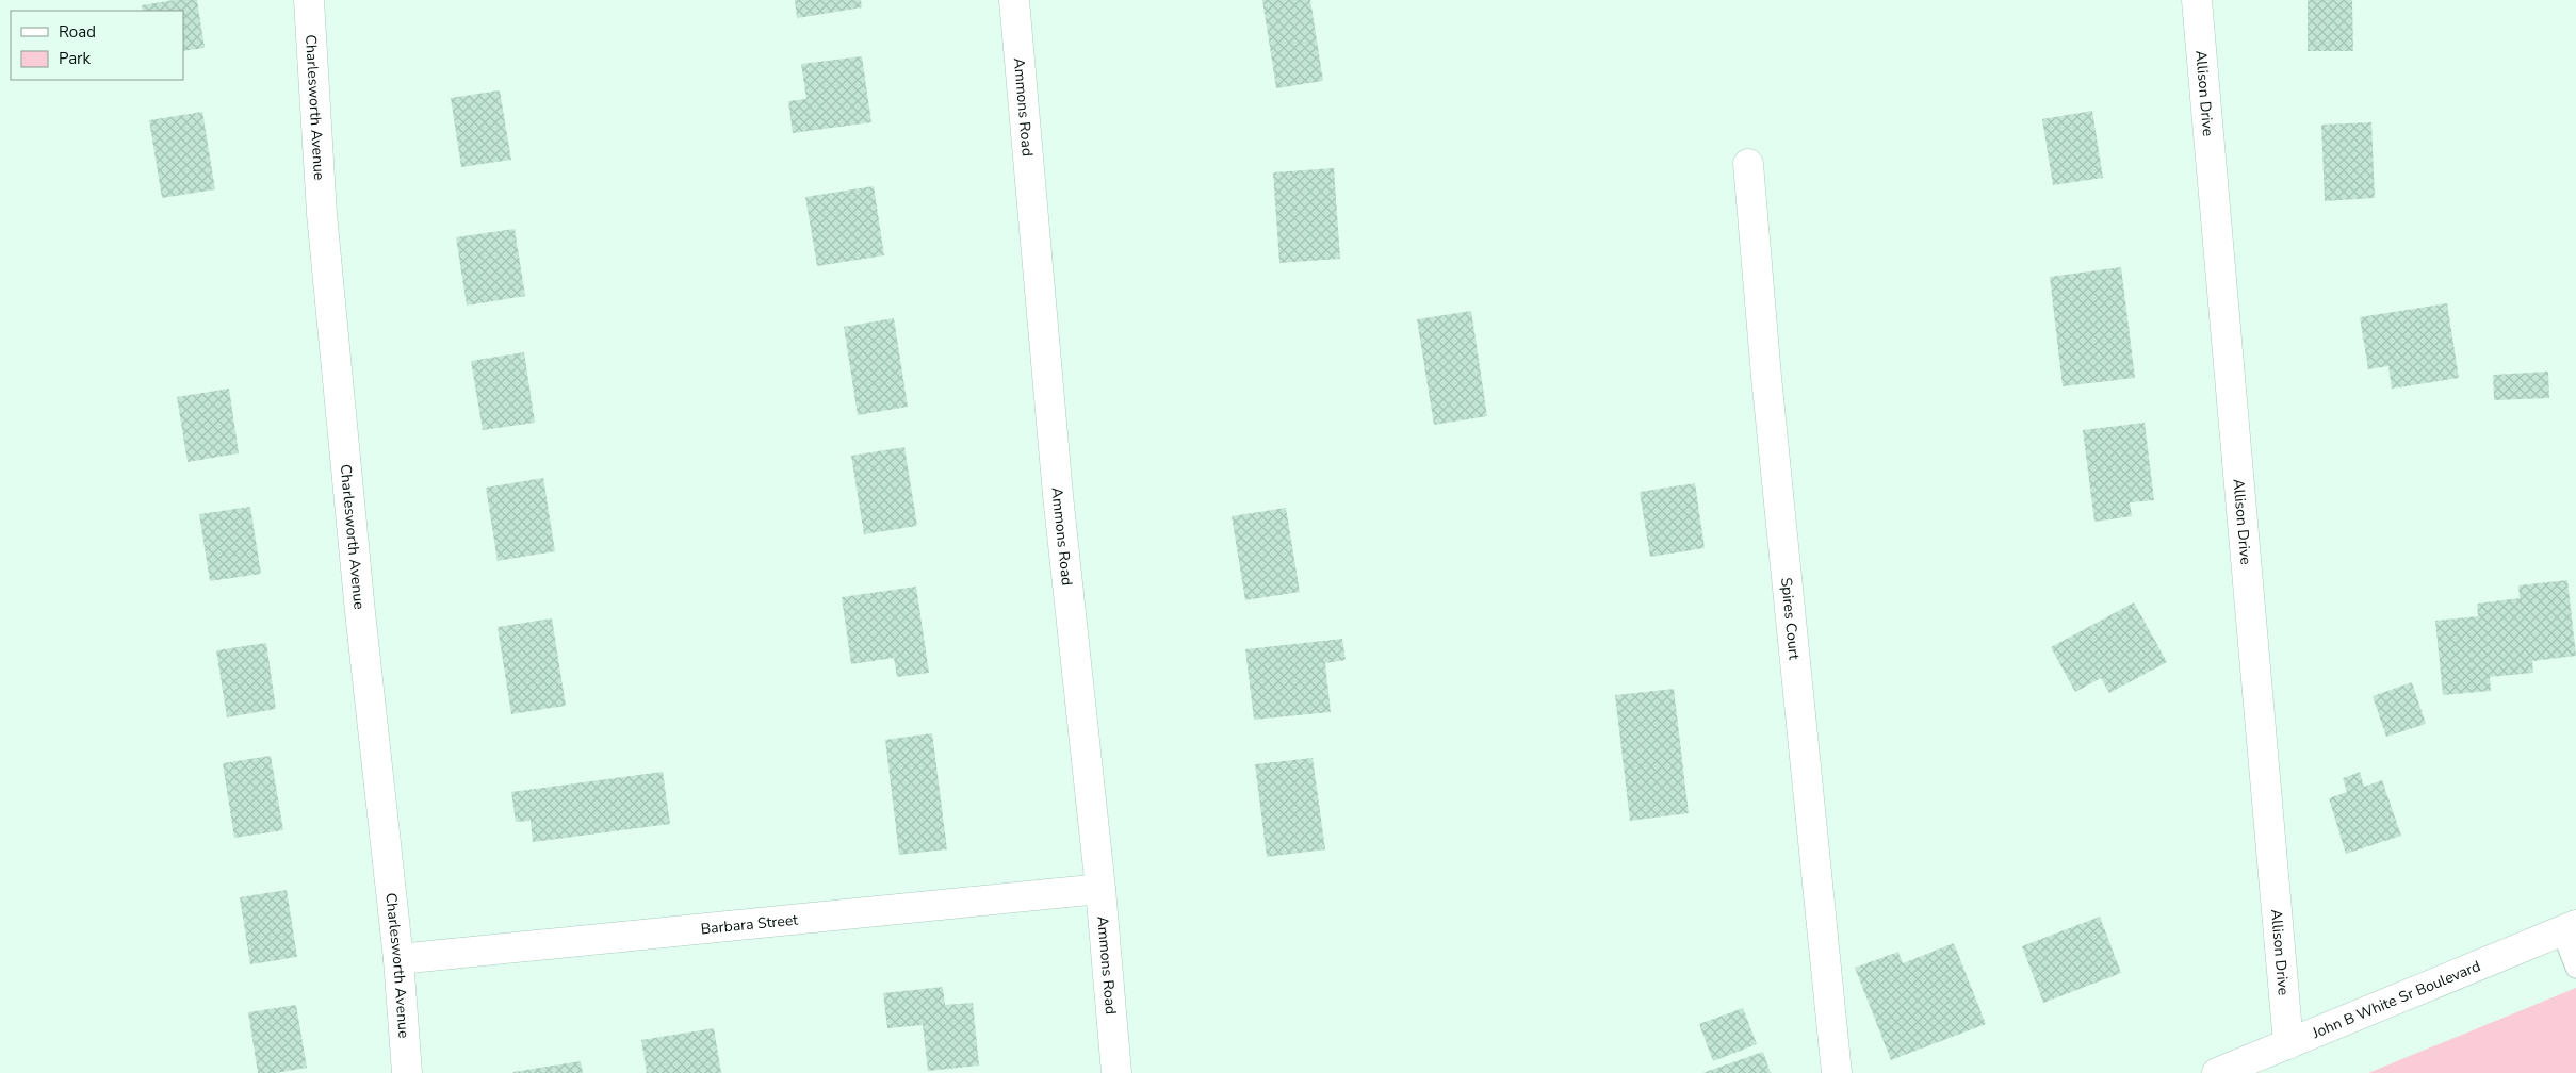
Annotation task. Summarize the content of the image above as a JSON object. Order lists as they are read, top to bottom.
{
  "streets": {
    "street": [
      "Allison Drive",
      "Charlesworth Avenue",
      "Ammons Road",
      "Spires Court",
      "Barbara Street",
      "John B White Sr Boulevard"
    ]
  },
  "crossings": [
    ["Allison Drive", "John B White Sr Boulevard"],
    ["Charlesworth Avenue", "Barbara Street"],
    ["Ammons Road", "Barbara Street"]
  ],
  "legend": ["Road", "Park"]
}
